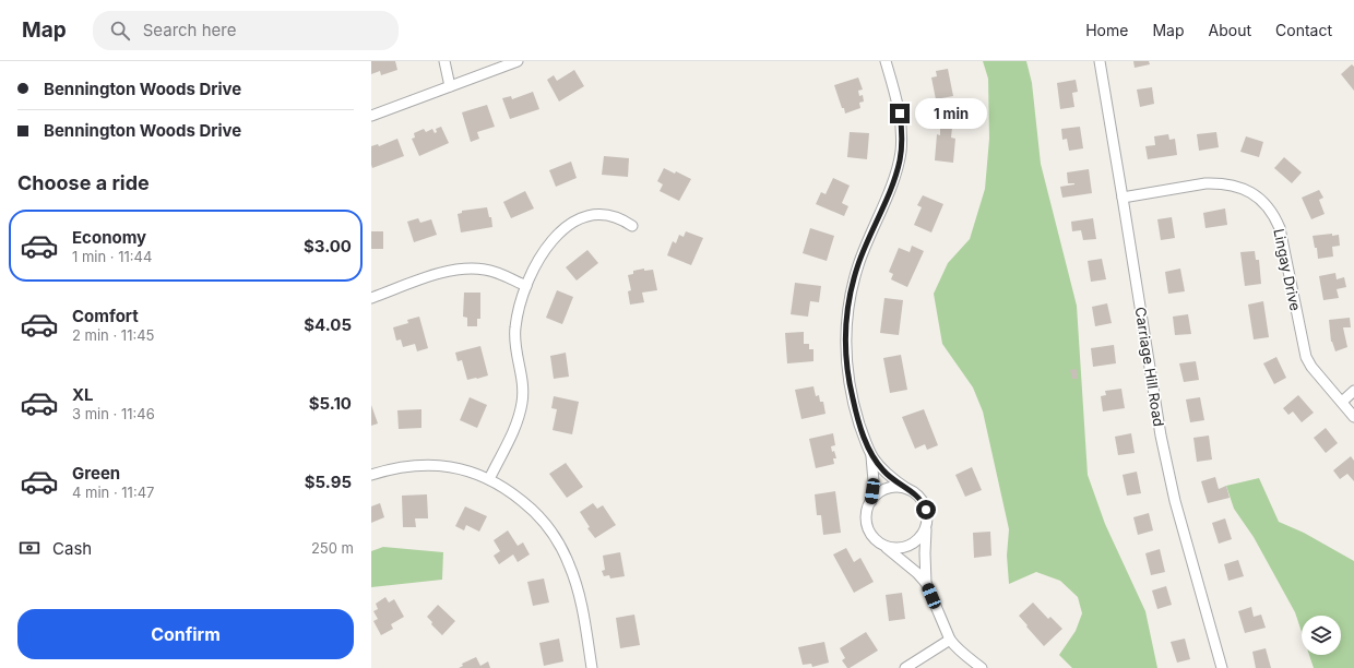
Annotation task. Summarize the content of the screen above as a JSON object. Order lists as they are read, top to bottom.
{
  "streets": {
    "street": ["Lingay Drive", "Carriage Hill Road"]
  },
  "crossings": [
    ["Lingay Drive", "Carriage Hill Road"]
  ],
  "page": {
    "header": "Map",
    "search": "Search here",
    "nav": [
      "Home",
      "Map",
      "About",
      "Contact"
    ],
    "banner": ["Bennington Woods Drive", "Bennington Woods Drive"],
    "bubble": "1 min",
    "heading": "Choose a ride",
    "list": [
      {
        "name": "Economy",
        "note": "1 min · 11:44",
        "value": "$3.00"
      },
      {
        "name": "Comfort",
        "note": "2 min · 11:45",
        "value": "$4.05"
      },
      {
        "name": "XL",
        "note": "3 min · 11:46",
        "value": "$5.10"
      },
      {
        "name": "Green",
        "note": "4 min · 11:47",
        "value": "$5.95"
      }
    ],
    "pay": ["Cash", "250 m"],
    "buttons": "Confirm"
  }
}
